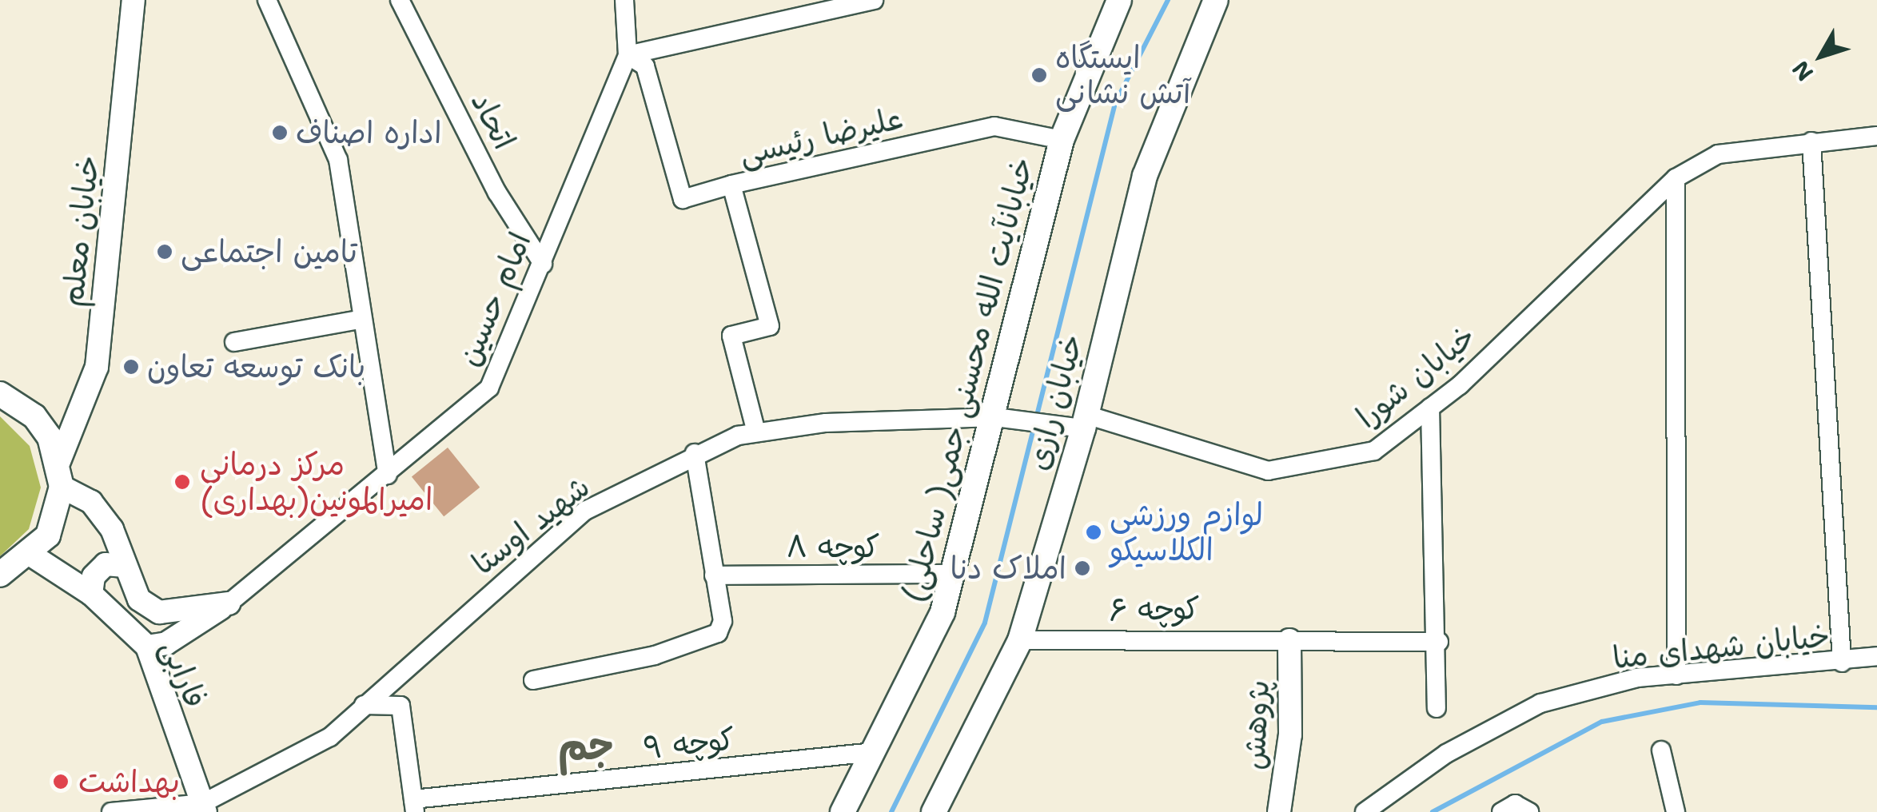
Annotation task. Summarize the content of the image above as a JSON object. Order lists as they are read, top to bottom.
{
  "streets": {
    "main road": ["خیابانآیت الله محسنی جمی( ساحلی)", "خیابان رازی"],
    "street": [
      "اتحاد",
      "علیرضا رئیسی",
      "خیابان معلم",
      "امام حسین",
      "خیابان شورا",
      "شهید اوستا",
      "کوچه ۸",
      "کوچه ۶",
      "خیابان شهدای منا",
      "فارابی",
      "پژوهش",
      "کوچه ۹"
    ]
  },
  "crossings": [
    ["اتحاد", "امام حسین"],
    ["علیرضا رئیسی", "خیابانآیت الله محسنی جمی( ساحلی)"],
    ["علیرضا رئیسی", "شهید اوستا"],
    ["امام حسین", "فارابی"],
    ["خیابان شورا", "خیابانآیت الله محسنی جمی( ساحلی)"],
    ["خیابان شورا", "خیابان رازی"],
    ["خیابان شورا", "شهید اوستا"],
    ["خیابانآیت الله محسنی جمی( ساحلی)", "شهید اوستا"],
    ["خیابانآیت الله محسنی جمی( ساحلی)", "کوچه ۸"],
    ["خیابانآیت الله محسنی جمی( ساحلی)", "کوچه ۹"],
    ["خیابان رازی", "کوچه ۶"],
    ["شهید اوستا", "فارابی"],
    ["کوچه ۶", "پژوهش"]
  ],
  "districts": ["جم"],
  "places": [
    "ایستگاه آتش نشانی",
    "اداره اصناف",
    "تامین اجتماعی",
    "بانک توسعه تعاون",
    "مرکز درمانی امیرالمونین(بهداری)",
    "لوازم ورزشی الکلاسیکو",
    "املاک دنا",
    "بهداشت"
  ],
  "north": "bottom left"
}
